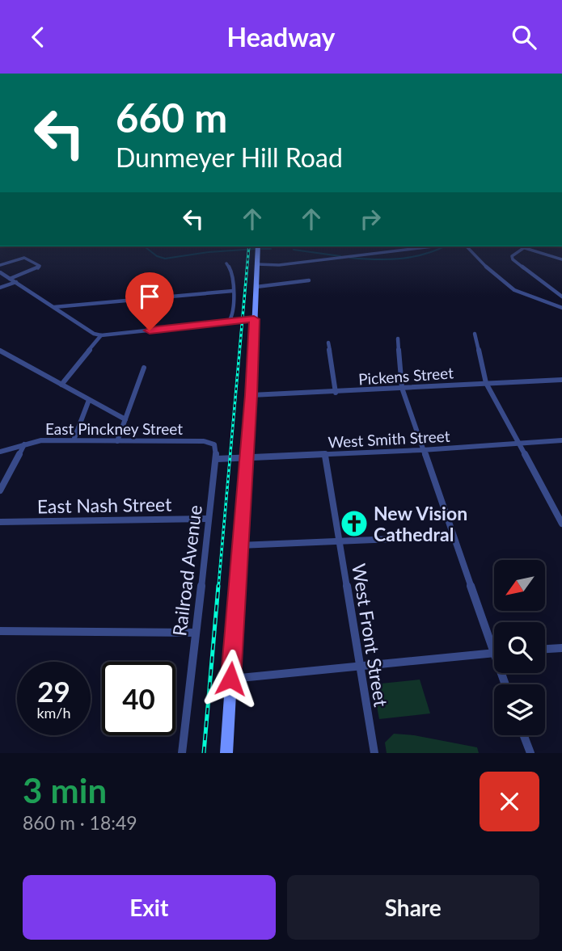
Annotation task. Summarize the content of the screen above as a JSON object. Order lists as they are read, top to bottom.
{
  "streets": {
    "street": [
      "Pickens Street",
      "East Pinckney Street",
      "West Smith Street",
      "East Nash Street",
      "Railroad Avenue",
      "West Front Street"
    ]
  },
  "crossings": [
    ["East Pinckney Street", "West Smith Street"],
    ["East Pinckney Street", "Railroad Avenue"],
    ["West Smith Street", "Railroad Avenue"],
    ["West Smith Street", "West Front Street"],
    ["East Nash Street", "Railroad Avenue"]
  ],
  "places": {
    "church": ["New Vision Cathedral"]
  },
  "north": "bottom left",
  "page": {
    "header": "Headway",
    "turn": ["660 m", "Dunmeyer Hill Road"],
    "speed": "29 km/h",
    "limit": "40",
    "heading": ["3 min", "860 m · 18:49"],
    "buttons": ["Exit", "Share"]
  }
}
